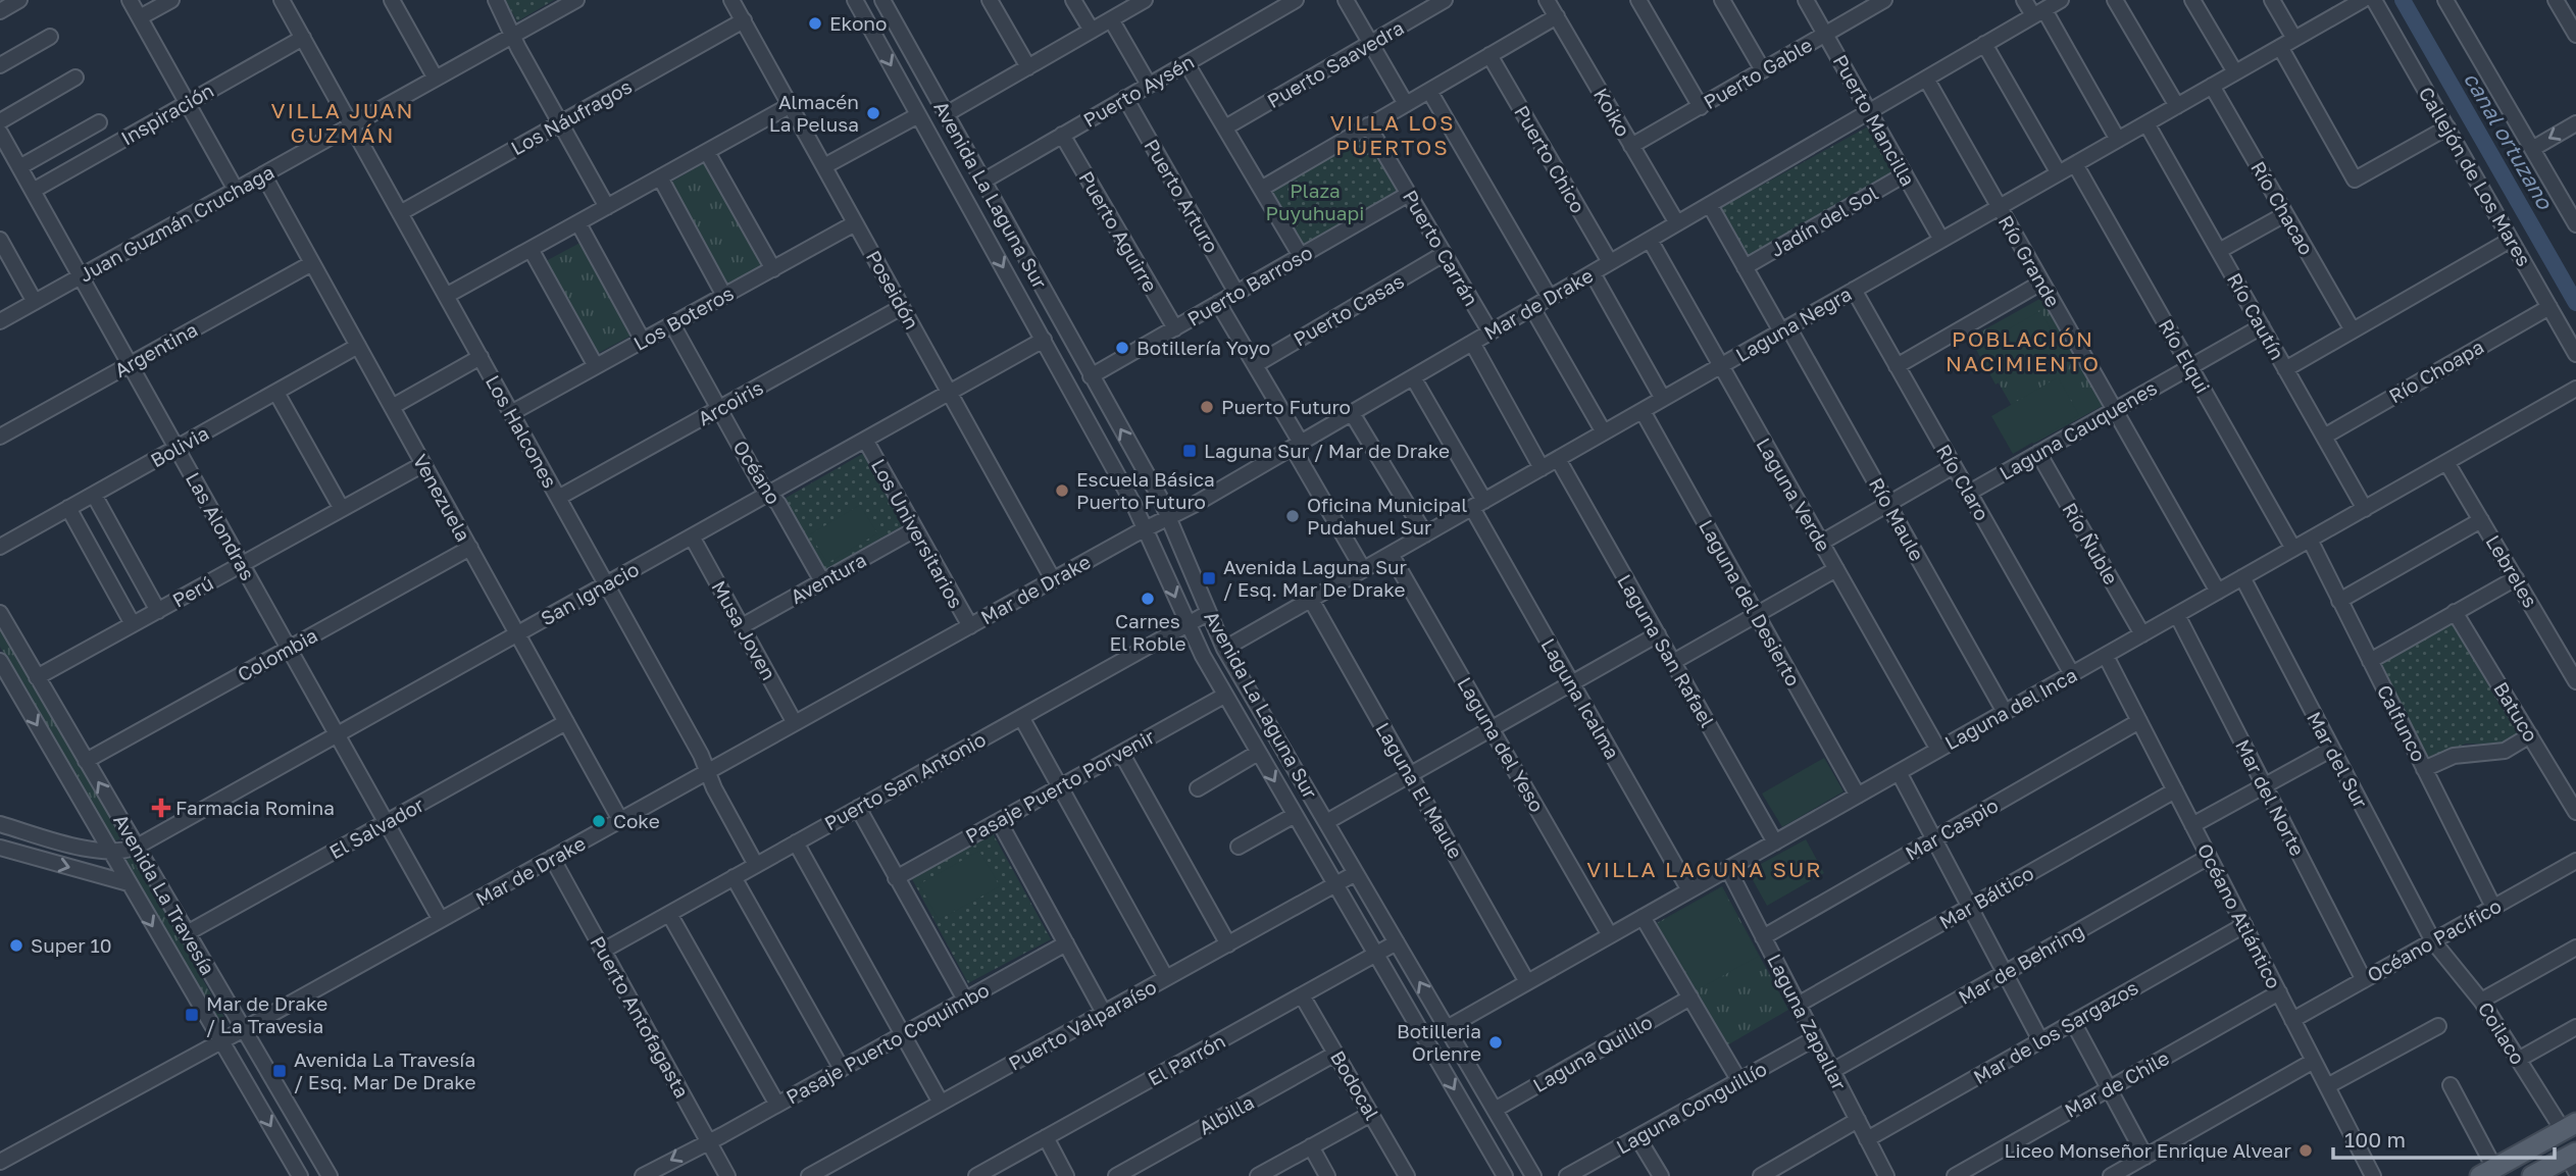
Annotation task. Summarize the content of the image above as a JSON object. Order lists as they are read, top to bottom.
{
  "streets": {
    "street": [
      "Puerto Saavedra",
      "Puerto Gable",
      "Puerto Aysén",
      "Koiko",
      "Inspiración",
      "Los Náufragos",
      "Puerto Mancilla",
      "Puerto Chico",
      "Callejón de Los Mares",
      "Avenida La Laguna Sur",
      "Puerto Arturo",
      "Río Chacao",
      "Jadín del Sol",
      "Juan Guzmán Cruchaga",
      "Puerto Aguirre",
      "Puerto Carrán",
      "Río Grande",
      "Puerto Barroso",
      "Poseidón",
      "Mar de Drake",
      "Puerto Casas",
      "Río Cautín",
      "Los Boteros",
      "Laguna Negra",
      "Argentina",
      "Río Elqui",
      "Río Choapa",
      "Arcoiris",
      "Laguna Cauquenes",
      "Los Halcones",
      "Bolivia",
      "Océano",
      "Río Claro",
      "Laguna Verde",
      "Venezuela",
      "Río Maule",
      "Las Alondras",
      "Los Universitarios",
      "Río Ñuble",
      "Lebreles",
      "Aventura",
      "Perú",
      "San Ignacio",
      "Laguna del Desierto",
      "Musa Joven",
      "Laguna San Rafael",
      "Colombia",
      "Laguna Icalma",
      "Laguna del Inca",
      "Batuco",
      "Calfunco",
      "Laguna del Yeso",
      "Mar del Sur",
      "Puerto San Antonio",
      "Pasaje Puerto Porvenir",
      "Laguna El Maule",
      "Mar del Norte",
      "El Salvador",
      "Mar Caspio",
      "Avenida La Travesía",
      "Mar Báltico",
      "Océano Atlántico",
      "Océano Pacífico",
      "Mar de Behring",
      "Puerto Antofagasta",
      "Laguna Zapallar",
      "Puerto Valparaíso",
      "Mar de los Sargazos",
      "Coilaco",
      "Pasaje Puerto Coquimbo",
      "Laguna Quililo",
      "El Parrón",
      "Mar de Chile",
      "Bodocal",
      "Laguna Conguillío",
      "Albilla"
    ]
  },
  "crossings": [
    ["Puerto Gable", "Koiko"],
    ["Puerto Gable", "Puerto Mancilla"],
    ["Puerto Aysén", "Avenida La Laguna Sur"],
    ["Puerto Aysén", "Puerto Arturo"],
    ["Puerto Aysén", "Puerto Aguirre"],
    ["Koiko", "Mar de Drake"],
    ["Inspiración", "Los Halcones"],
    ["Inspiración", "Las Alondras"],
    ["Los Náufragos", "Poseidón"],
    ["Los Náufragos", "Los Halcones"],
    ["Puerto Mancilla", "Jadín del Sol"],
    ["Puerto Mancilla", "Mar de Drake"],
    ["Puerto Mancilla", "Laguna Negra"],
    ["Puerto Chico", "Mar de Drake"],
    ["Callejón de Los Mares", "Río Choapa"],
    ["Avenida La Laguna Sur", "Puerto Barroso"],
    ["Avenida La Laguna Sur", "Mar de Drake"],
    ["Avenida La Laguna Sur", "Laguna Negra"],
    ["Avenida La Laguna Sur", "San Ignacio"],
    ["Avenida La Laguna Sur", "Laguna del Inca"],
    ["Avenida La Laguna Sur", "Puerto San Antonio"],
    ["Avenida La Laguna Sur", "Pasaje Puerto Porvenir"],
    ["Avenida La Laguna Sur", "Puerto Valparaíso"],
    ["Avenida La Laguna Sur", "Laguna Quililo"],
    ["Avenida La Laguna Sur", "El Parrón"],
    ["Puerto Arturo", "Puerto Barroso"],
    ["Río Chacao", "Laguna Negra"],
    ["Jadín del Sol", "Río Maule"],
    ["Juan Guzmán Cruchaga", "Los Halcones"],
    ["Juan Guzmán Cruchaga", "Venezuela"],
    ["Juan Guzmán Cruchaga", "Las Alondras"],
    ["Puerto Aguirre", "Puerto Barroso"],
    ["Puerto Carrán", "Puerto Barroso"],
    ["Puerto Carrán", "Mar de Drake"],
    ["Puerto Carrán", "Puerto Casas"],
    ["Río Grande", "Mar de Drake"],
    ["Río Grande", "Laguna Negra"],
    ["Río Grande", "Laguna Cauquenes"],
    ["Río Grande", "Laguna del Inca"],
    ["Poseidón", "Mar de Drake"],
    ["Poseidón", "Los Boteros"],
    ["Poseidón", "Arcoiris"],
    ["Poseidón", "San Ignacio"],
    ["Mar de Drake", "Los Halcones"],
    ["Mar de Drake", "Laguna Verde"],
    ["Mar de Drake", "Venezuela"],
    ["Mar de Drake", "Río Maule"],
    ["Mar de Drake", "Las Alondras"],
    ["Mar de Drake", "Los Universitarios"],
    ["Mar de Drake", "Musa Joven"],
    ["Mar de Drake", "Laguna Icalma"],
    ["Mar de Drake", "Avenida La Travesía"],
    ["Mar de Drake", "Puerto Antofagasta"],
    ["Río Cautín", "Laguna Negra"],
    ["Río Cautín", "Río Choapa"],
    ["Río Cautín", "Laguna Cauquenes"],
    ["Río Cautín", "Laguna del Inca"],
    ["Los Boteros", "Los Halcones"],
    ["Los Boteros", "Océano"],
    ["Laguna Negra", "Río Elqui"],
    ["Laguna Negra", "Río Claro"],
    ["Laguna Negra", "Laguna Verde"],
    ["Laguna Negra", "Río Maule"],
    ["Laguna Negra", "Laguna del Desierto"],
    ["Laguna Negra", "Laguna San Rafael"],
    ["Laguna Negra", "Laguna Icalma"],
    ["Laguna Negra", "Laguna del Yeso"],
    ["Laguna Negra", "Laguna El Maule"],
    ["Argentina", "Venezuela"],
    ["Argentina", "Las Alondras"],
    ["Río Elqui", "Laguna Cauquenes"],
    ["Río Elqui", "Laguna del Inca"],
    ["Arcoiris", "Los Halcones"],
    ["Arcoiris", "Océano"],
    ["Laguna Cauquenes", "Río Claro"],
    ["Laguna Cauquenes", "Río Ñuble"],
    ["Los Halcones", "San Ignacio"],
    ["Los Halcones", "Puerto San Antonio"],
    ["Bolivia", "Venezuela"],
    ["Bolivia", "Las Alondras"],
    ["Océano", "Aventura"],
    ["Océano", "San Ignacio"],
    ["Río Claro", "Laguna del Inca"],
    ["Laguna Verde", "Laguna del Inca"],
    ["Venezuela", "Perú"],
    ["Venezuela", "San Ignacio"],
    ["Venezuela", "Colombia"],
    ["Venezuela", "El Salvador"],
    ["Río Maule", "Laguna del Inca"],
    ["Las Alondras", "Perú"],
    ["Las Alondras", "San Ignacio"],
    ["Las Alondras", "Colombia"],
    ["Las Alondras", "El Salvador"],
    ["Los Universitarios", "Aventura"],
    ["Los Universitarios", "San Ignacio"],
    ["Río Ñuble", "Laguna del Inca"],
    ["Lebreles", "Laguna del Inca"],
    ["Aventura", "Musa Joven"],
    ["Perú", "Avenida La Travesía"],
    ["San Ignacio", "Musa Joven"],
    ["San Ignacio", "Avenida La Travesía"],
    ["Laguna del Desierto", "Laguna del Inca"],
    ["Laguna San Rafael", "Laguna del Inca"],
    ["Colombia", "Avenida La Travesía"],
    ["Laguna Icalma", "Laguna del Inca"],
    ["Laguna del Inca", "Calfunco"],
    ["Laguna del Inca", "Laguna del Yeso"],
    ["Laguna del Inca", "Mar del Sur"],
    ["Laguna del Inca", "Laguna El Maule"],
    ["Laguna del Inca", "Mar del Norte"],
    ["Laguna del Inca", "Océano Atlántico"],
    ["Laguna del Inca", "Laguna Zapallar"],
    ["Calfunco", "Océano Pacífico"],
    ["Mar del Sur", "Océano Pacífico"],
    ["Mar del Sur", "Coilaco"],
    ["Puerto San Antonio", "Puerto Antofagasta"],
    ["Mar del Norte", "Océano Pacífico"],
    ["El Salvador", "Avenida La Travesía"],
    ["Mar Caspio", "Océano Atlántico"],
    ["Mar Caspio", "Laguna Zapallar"],
    ["Mar Báltico", "Océano Atlántico"],
    ["Mar Báltico", "Laguna Zapallar"],
    ["Océano Atlántico", "Océano Pacífico"],
    ["Océano Atlántico", "Mar de Behring"],
    ["Océano Atlántico", "Mar de los Sargazos"],
    ["Océano Atlántico", "Mar de Chile"],
    ["Océano Pacífico", "Coilaco"],
    ["Mar de Behring", "Laguna Zapallar"],
    ["Puerto Antofagasta", "Pasaje Puerto Coquimbo"],
    ["Laguna Zapallar", "Mar de los Sargazos"],
    ["Laguna Zapallar", "Laguna Conguillío"],
    ["El Parrón", "Bodocal"],
    ["Bodocal", "Albilla"]
  ],
  "districts": [
    "VILLA JUAN GUZMÁN",
    "VILLA LOS PUERTOS",
    "POBLACIÓN NACIMIENTO",
    "VILLA LAGUNA SUR"
  ],
  "water": ["canal ortuzano"],
  "parks": ["Plaza Puyuhuapi"],
  "places": {
    "other": [
      "Ekono",
      "Almacén La Pelusa",
      "Botillería Yoyo",
      "Puerto Futuro",
      "Escuela Básica Puerto Futuro",
      "Oficina Municipal Pudahuel Sur",
      "Carnes El Roble",
      "Coke",
      "Super 10",
      "Botilleria Orlenre",
      "Liceo Monseñor Enrique Alvear"
    ],
    "transit": [
      "Laguna Sur / Mar de Drake",
      "Avenida Laguna Sur / Esq. Mar De Drake",
      "Mar de Drake / La Travesia",
      "Avenida La Travesía / Esq. Mar De Drake"
    ],
    "health": ["Farmacia Romina"]
  },
  "scale_bar": "100 m"
}
